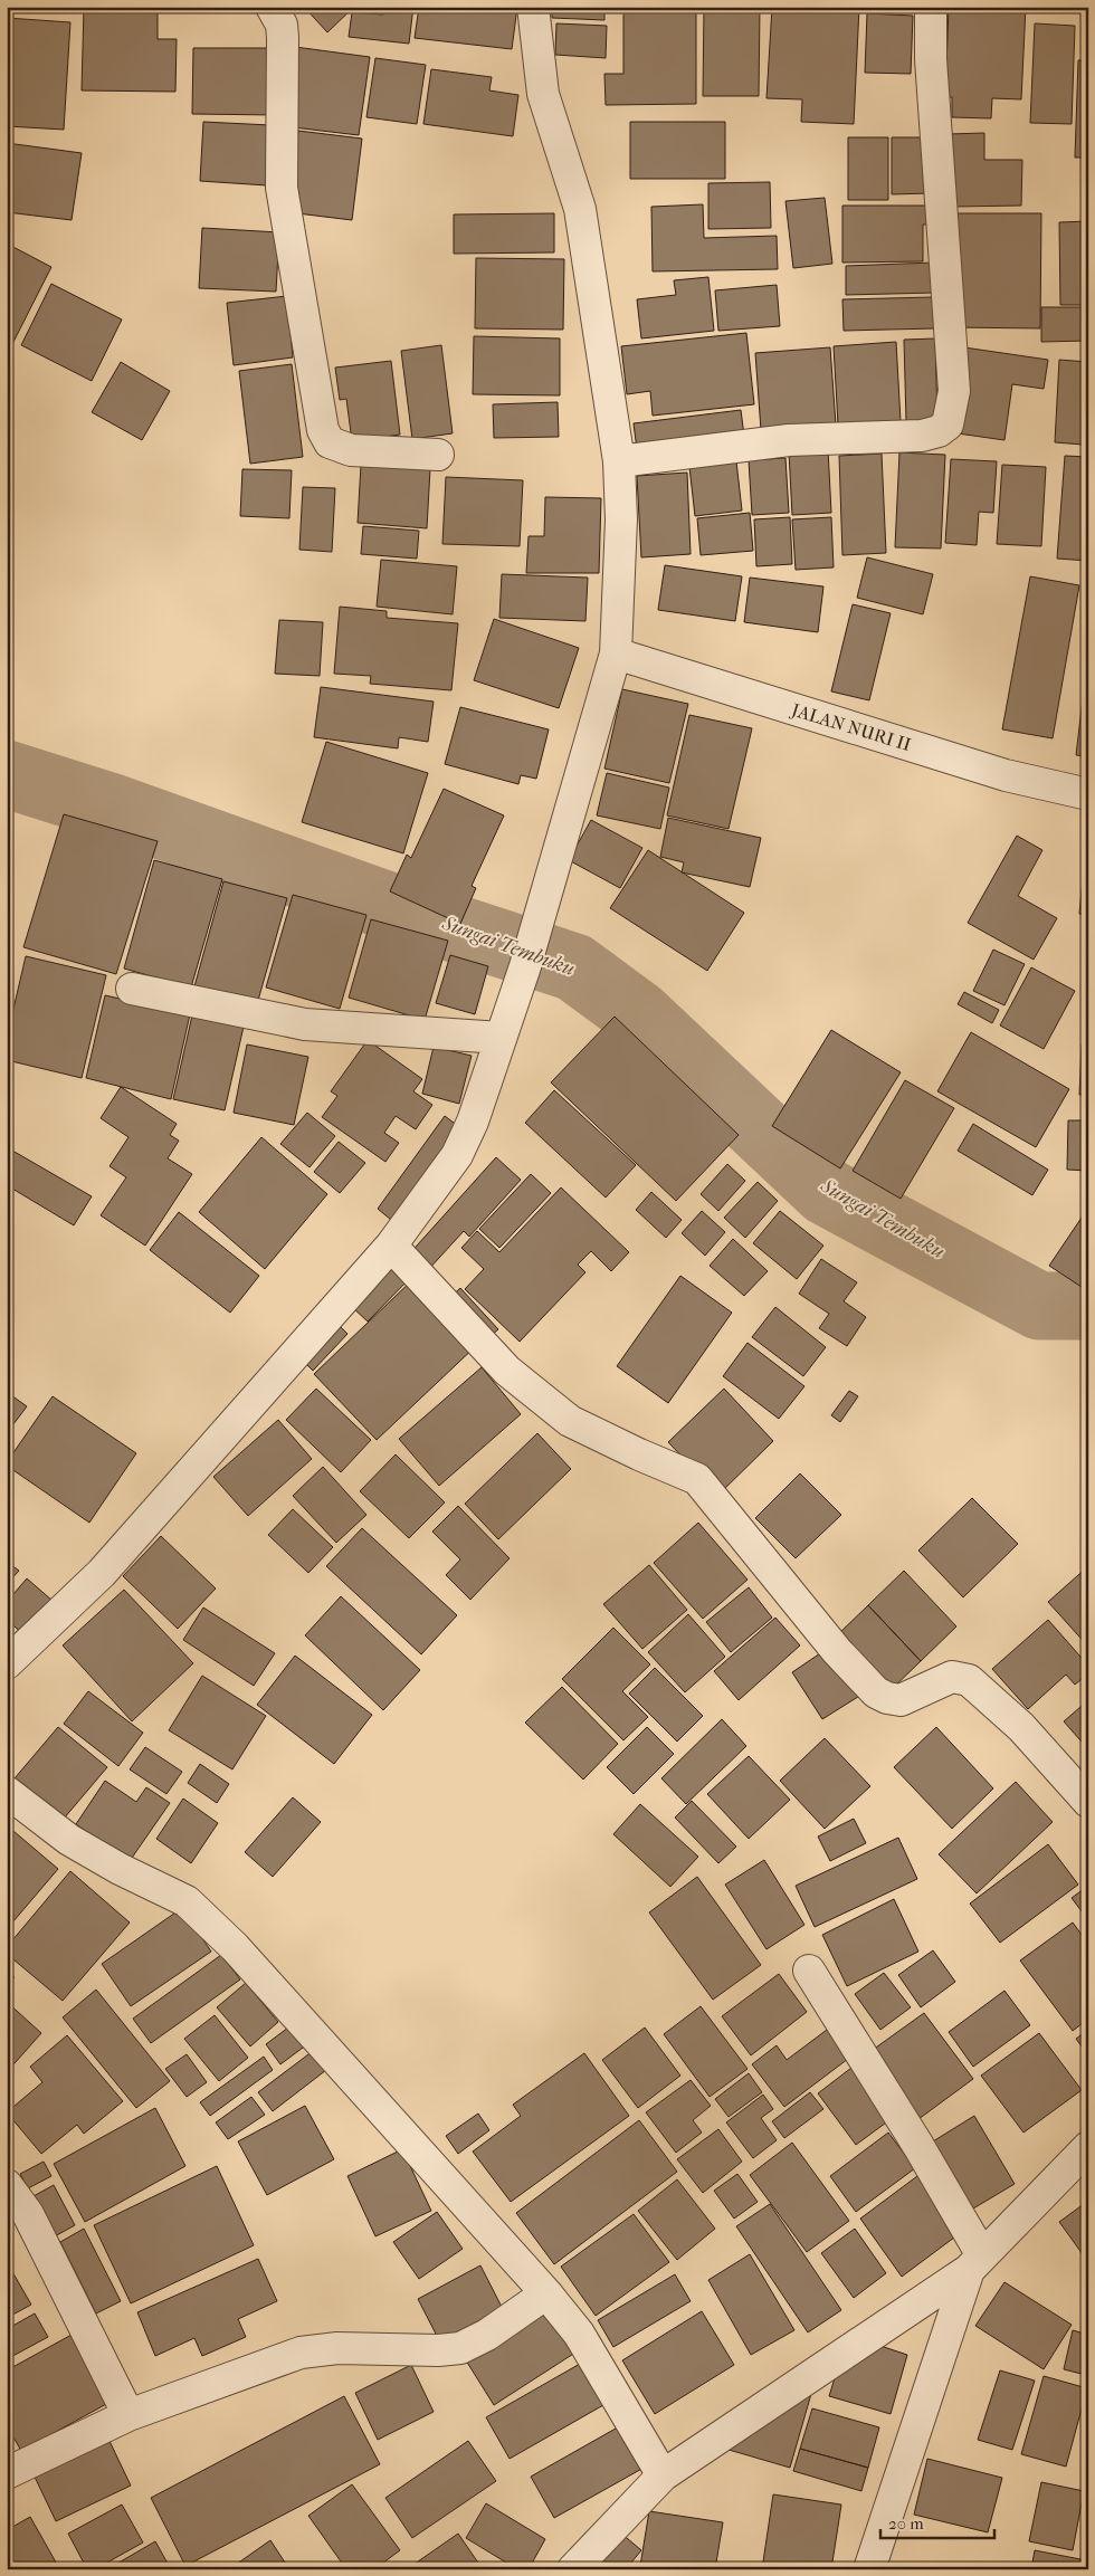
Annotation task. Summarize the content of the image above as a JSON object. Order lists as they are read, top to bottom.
{
  "streets": {
    "street": ["JALAN NURI II"]
  },
  "water": ["Sungai Tembuku"],
  "scale_bar": "20 m"
}
